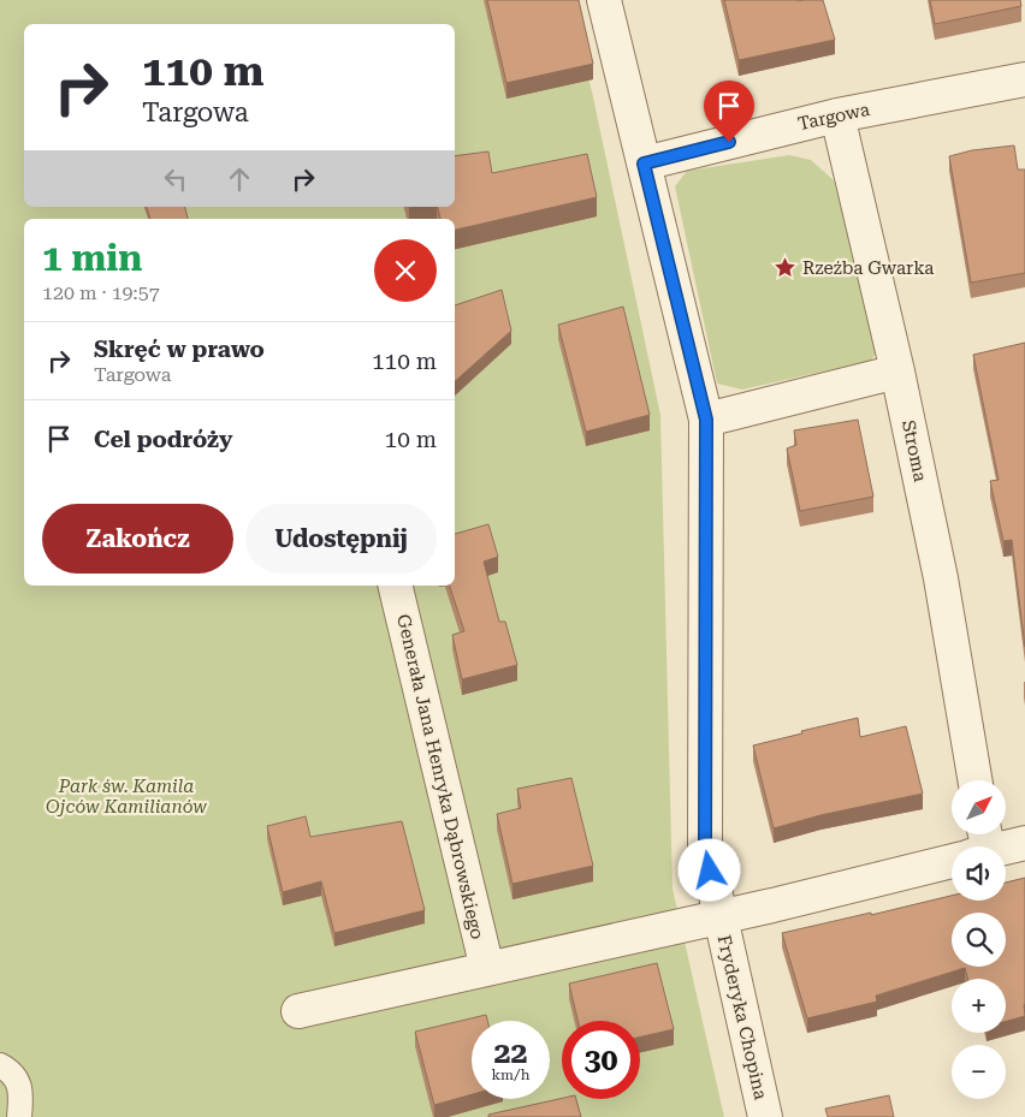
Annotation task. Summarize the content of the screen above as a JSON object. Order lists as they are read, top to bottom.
{
  "streets": {
    "street": [
      "Targowa",
      "Stroma",
      "Generała Jana Henryka Dąbrowskiego",
      "Fryderyka Chopina"
    ]
  },
  "crossings": [
    ["Targowa", "Stroma"],
    ["Targowa", "Fryderyka Chopina"]
  ],
  "parks": ["Park św. Kamila Ojców Kamilianów"],
  "places": {
    "place": ["Rzeźba Gwarka"]
  },
  "north": "top right",
  "page": {
    "turn": ["110 m", "Targowa"],
    "heading": ["1 min", "120 m · 19:57"],
    "list": [
      {
        "name": "Skręć w prawo",
        "note": "Targowa",
        "value": "110 m"
      },
      {
        "name": "Cel podróży",
        "value": "10 m"
      }
    ],
    "buttons": ["Zakończ", "Udostępnij"],
    "map_buttons": ["+", "−"],
    "speed": "22 km/h",
    "limit": "30"
  }
}
